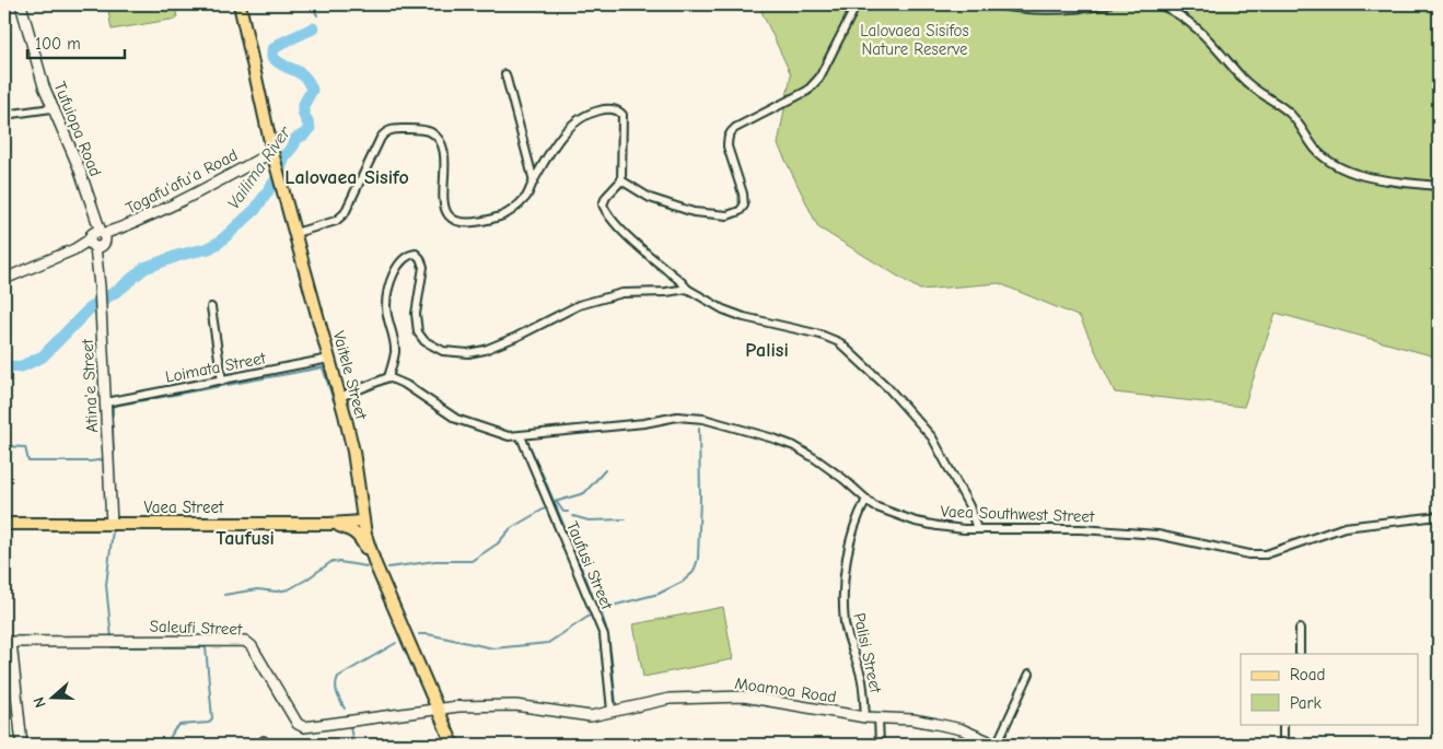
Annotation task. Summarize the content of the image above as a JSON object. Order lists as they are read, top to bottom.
{
  "streets": {
    "main road": [
      "Tufuiopa Road",
      "Togafu'afu'a Road",
      "Vaitele Street",
      "Atina'e Street",
      "Vaea Street",
      "Saleufi Street",
      "Moamoa Road"
    ],
    "street": [
      "Loimata Street",
      "Vaea Southwest Street",
      "Taufusi Street",
      "Palisi Street"
    ]
  },
  "crossings": [
    ["Tufuiopa Road", "Togafu'afu'a Road"],
    ["Tufuiopa Road", "Atina'e Street"],
    ["Togafu'afu'a Road", "Vaitele Street"],
    ["Togafu'afu'a Road", "Atina'e Street"],
    ["Loimata Street", "Vaitele Street"],
    ["Loimata Street", "Atina'e Street"],
    ["Vaitele Street", "Vaea Street"],
    ["Vaitele Street", "Saleufi Street"],
    ["Vaitele Street", "Moamoa Road"],
    ["Atina'e Street", "Vaea Street"],
    ["Vaea Southwest Street", "Taufusi Street"],
    ["Vaea Southwest Street", "Palisi Street"],
    ["Taufusi Street", "Moamoa Road"],
    ["Saleufi Street", "Moamoa Road"],
    ["Palisi Street", "Moamoa Road"]
  ],
  "districts": ["Lalovaea Sisifo", "Palisi", "Taufusi"],
  "water": ["Vailima River"],
  "parks": ["Lalovaea Sisifos Nature Reserve"],
  "legend": ["Road", "Park"],
  "scale_bar": "100 m",
  "north": "left"
}
